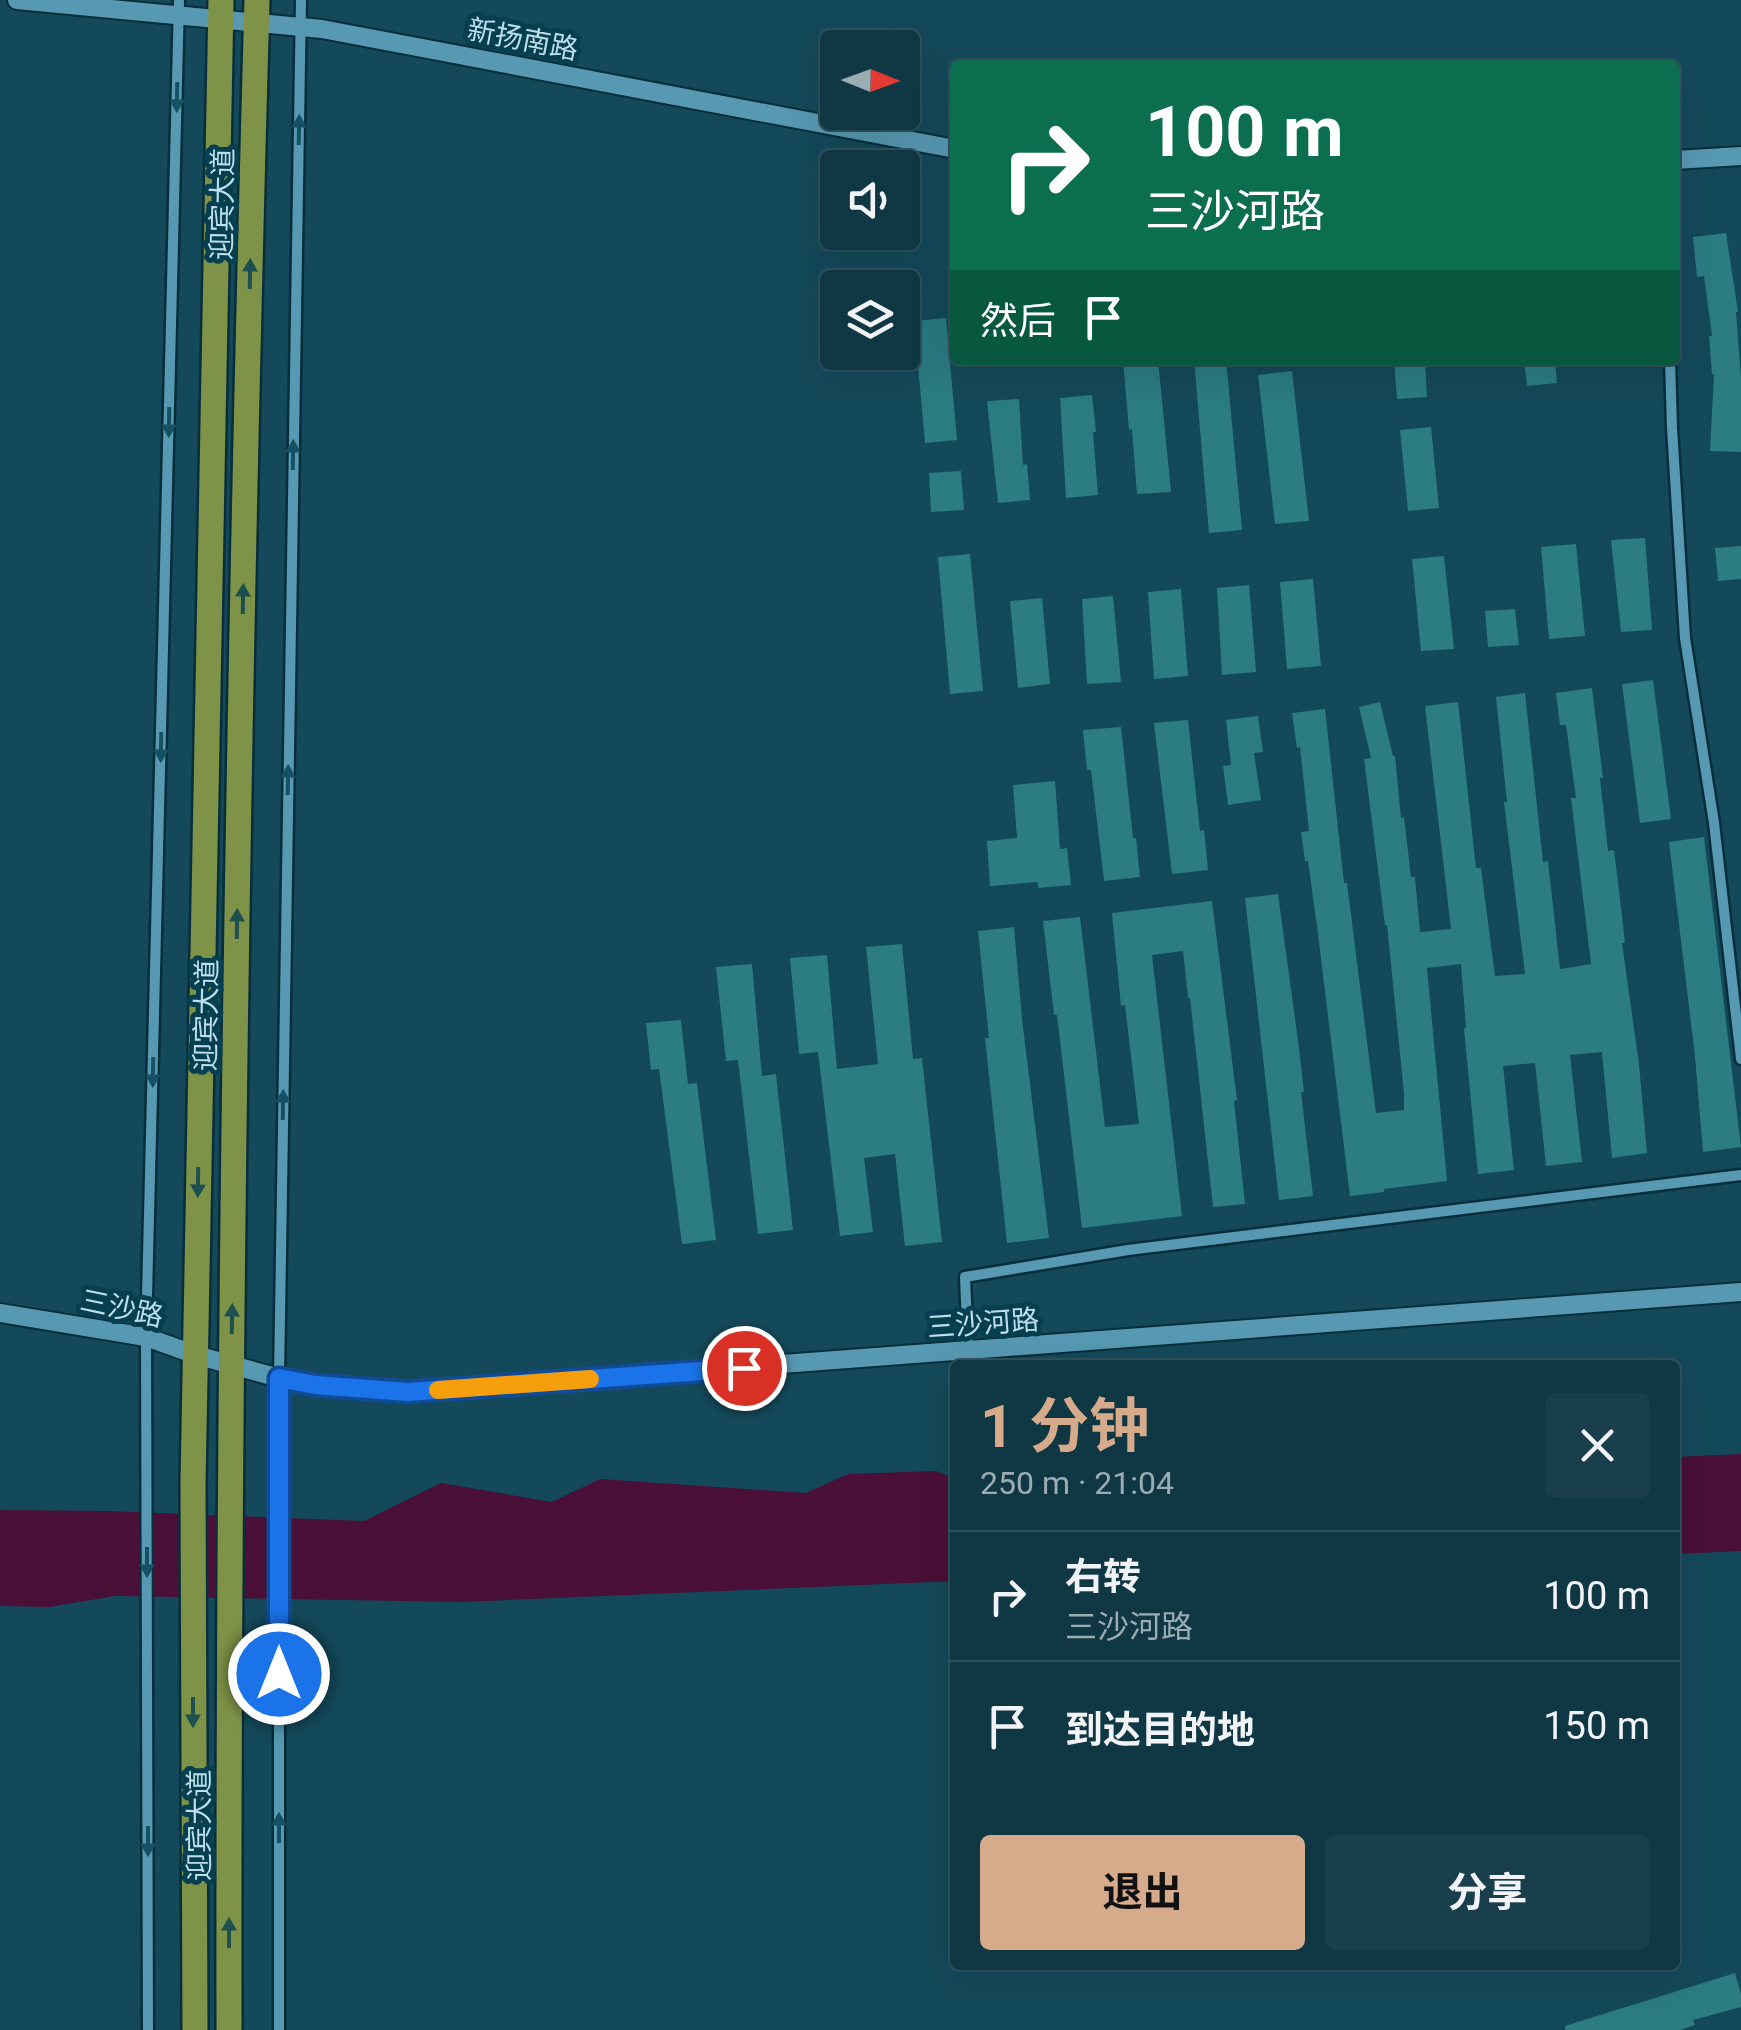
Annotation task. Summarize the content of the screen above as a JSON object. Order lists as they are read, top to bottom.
{
  "streets": {
    "main road": ["迎宾大道"],
    "street": ["新扬南路", "三沙路", "三沙河路"]
  },
  "crossings": [
    ["新扬南路", "迎宾大道"],
    ["迎宾大道", "三沙路"],
    ["迎宾大道", "三沙河路"],
    ["三沙路", "三沙河路"]
  ],
  "north": "right",
  "page": {
    "turn": ["100 m", "三沙河路"],
    "then": "然后",
    "heading": ["1 分钟", "250 m · 21:04"],
    "list": [
      {
        "name": "右转",
        "note": "三沙河路",
        "value": "100 m"
      },
      {
        "name": "到达目的地",
        "value": "150 m"
      }
    ],
    "buttons": ["退出", "分享"]
  }
}
